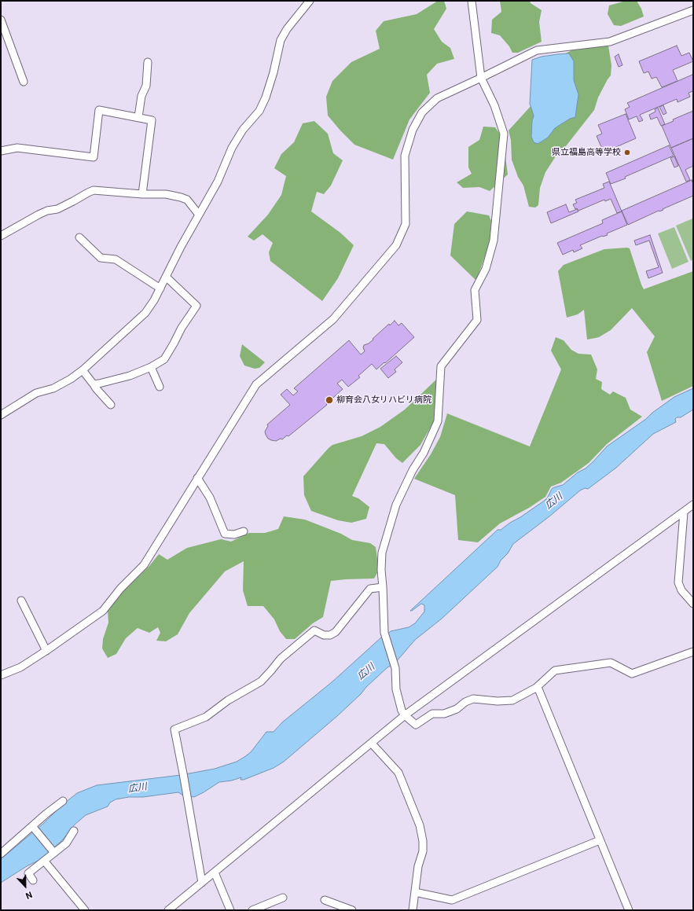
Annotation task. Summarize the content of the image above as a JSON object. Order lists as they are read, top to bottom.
{
  "water": ["広川"],
  "places": ["県立福島高等学校", "柳育会八女リハビリ病院"],
  "north": "bottom"
}
